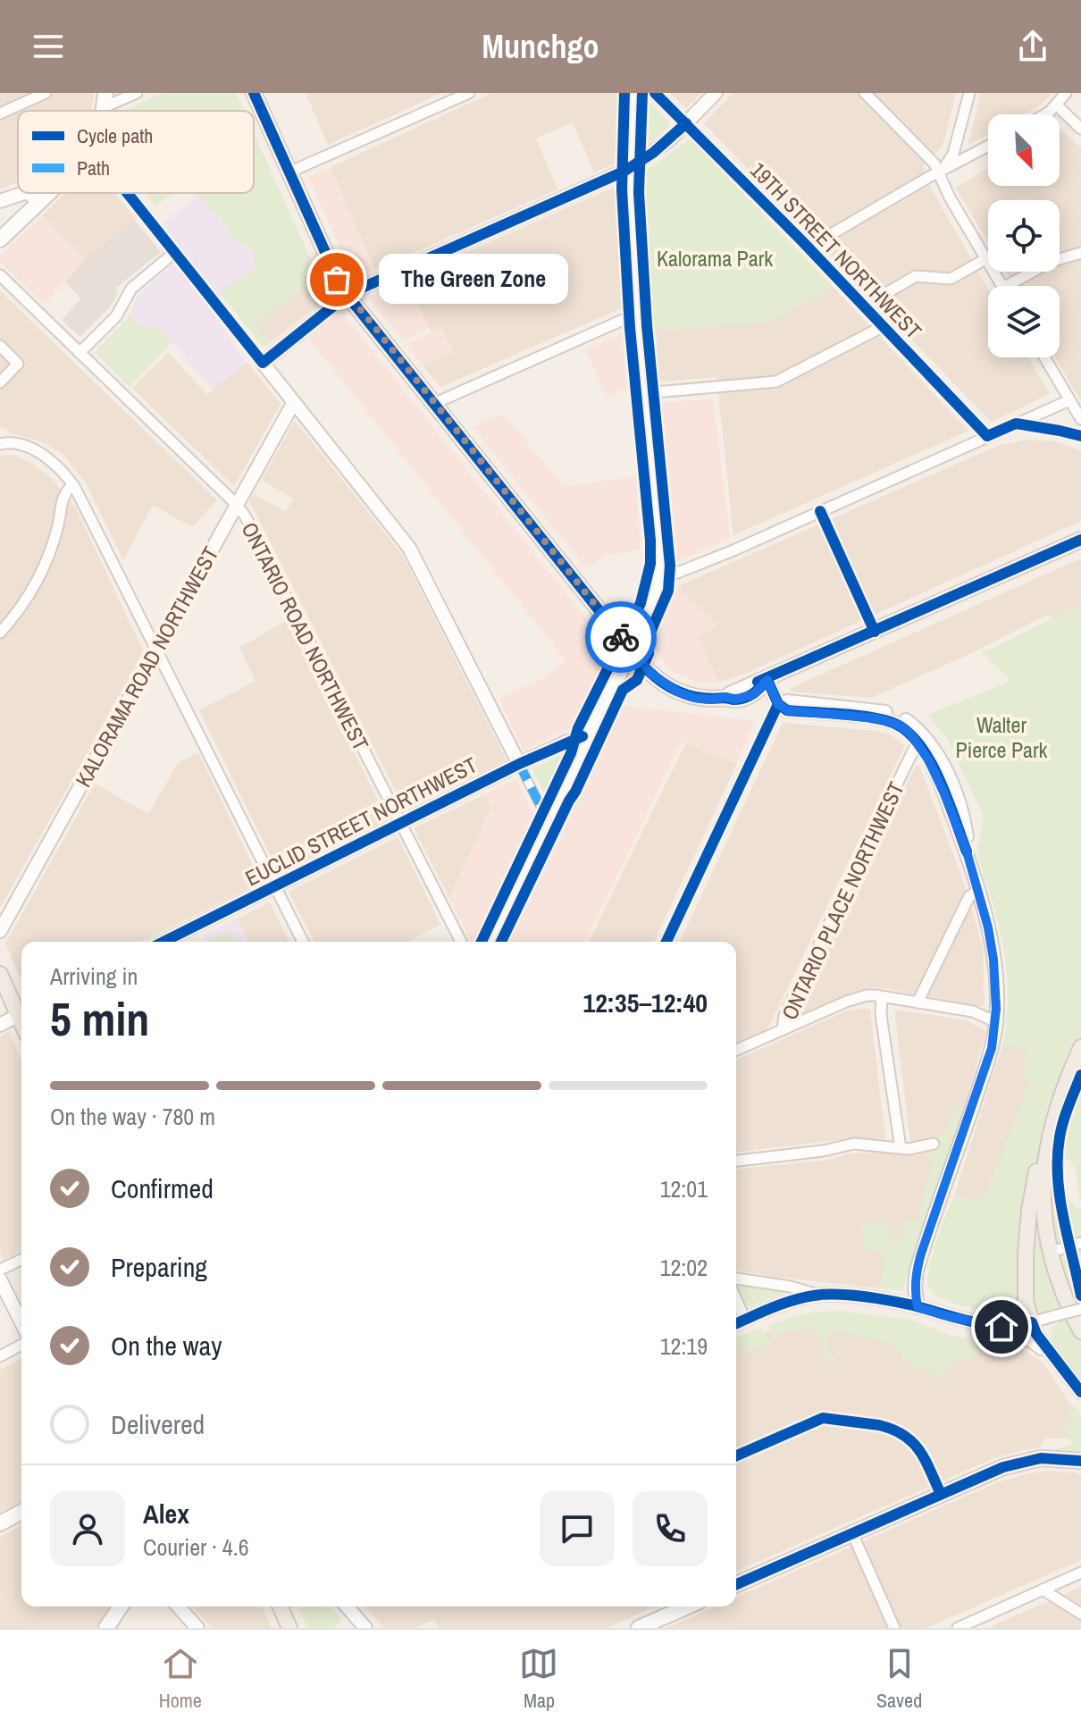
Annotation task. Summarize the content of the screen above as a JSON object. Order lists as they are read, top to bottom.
{
  "streets": {
    "street": [
      "19TH STREET NORTHWEST",
      "ONTARIO ROAD NORTHWEST",
      "KALORAMA ROAD NORTHWEST",
      "EUCLID STREET NORTHWEST",
      "ONTARIO PLACE NORTHWEST"
    ]
  },
  "crossings": [
    ["ONTARIO ROAD NORTHWEST", "KALORAMA ROAD NORTHWEST"],
    ["ONTARIO ROAD NORTHWEST", "EUCLID STREET NORTHWEST"]
  ],
  "parks": ["Kalorama Park", "Walter Pierce Park"],
  "places": ["The Green Zone"],
  "legend": ["Cycle path", "Path"],
  "north": "bottom right",
  "page": {
    "header": "Munchgo",
    "bubble": "The Green Zone",
    "heading": ["5 min", "Arriving in", "12:35–12:40"],
    "panel": ["Alex", "Courier · 4.6"],
    "bar": "On the way · 780 m",
    "list": [
      ["Confirmed", "12:01"],
      ["Preparing", "12:02"],
      ["On the way", "12:19"],
      "Delivered"
    ],
    "tabs": ["Home", "Map", "Saved"]
  }
}
